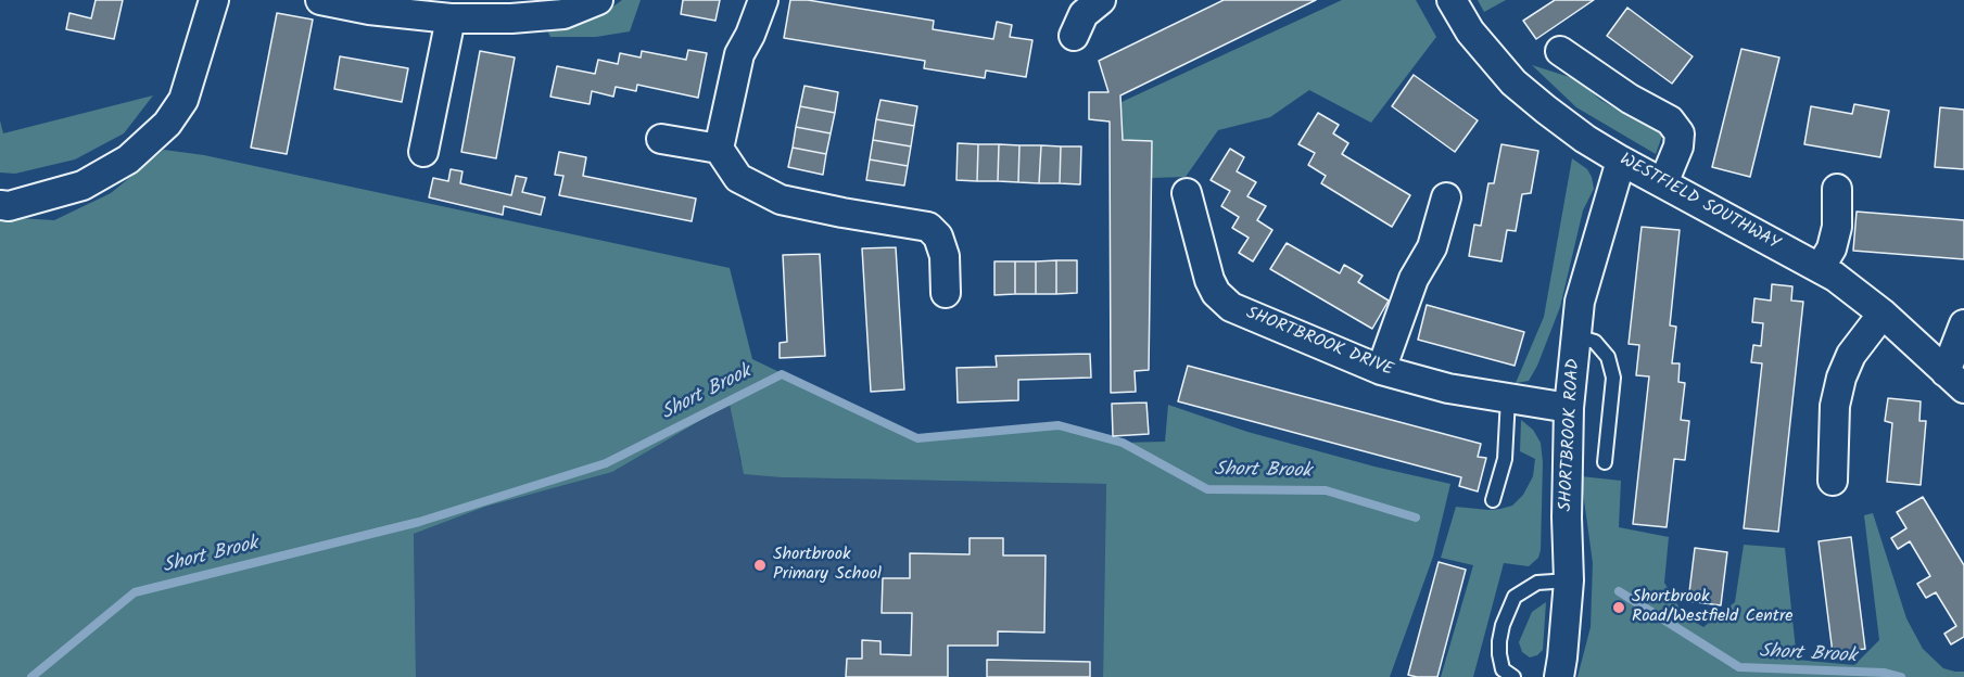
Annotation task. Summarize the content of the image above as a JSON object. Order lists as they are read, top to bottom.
{
  "streets": {
    "street": ["WESTFIELD SOUTHWAY", "SHORTBROOK DRIVE", "SHORTBROOK ROAD"]
  },
  "crossings": [
    ["WESTFIELD SOUTHWAY", "SHORTBROOK ROAD"],
    ["SHORTBROOK DRIVE", "SHORTBROOK ROAD"]
  ],
  "water": ["Short Brook"],
  "places": ["Shortbrook Primary School", "Shortbrook Road/Westfield Centre"]
}
